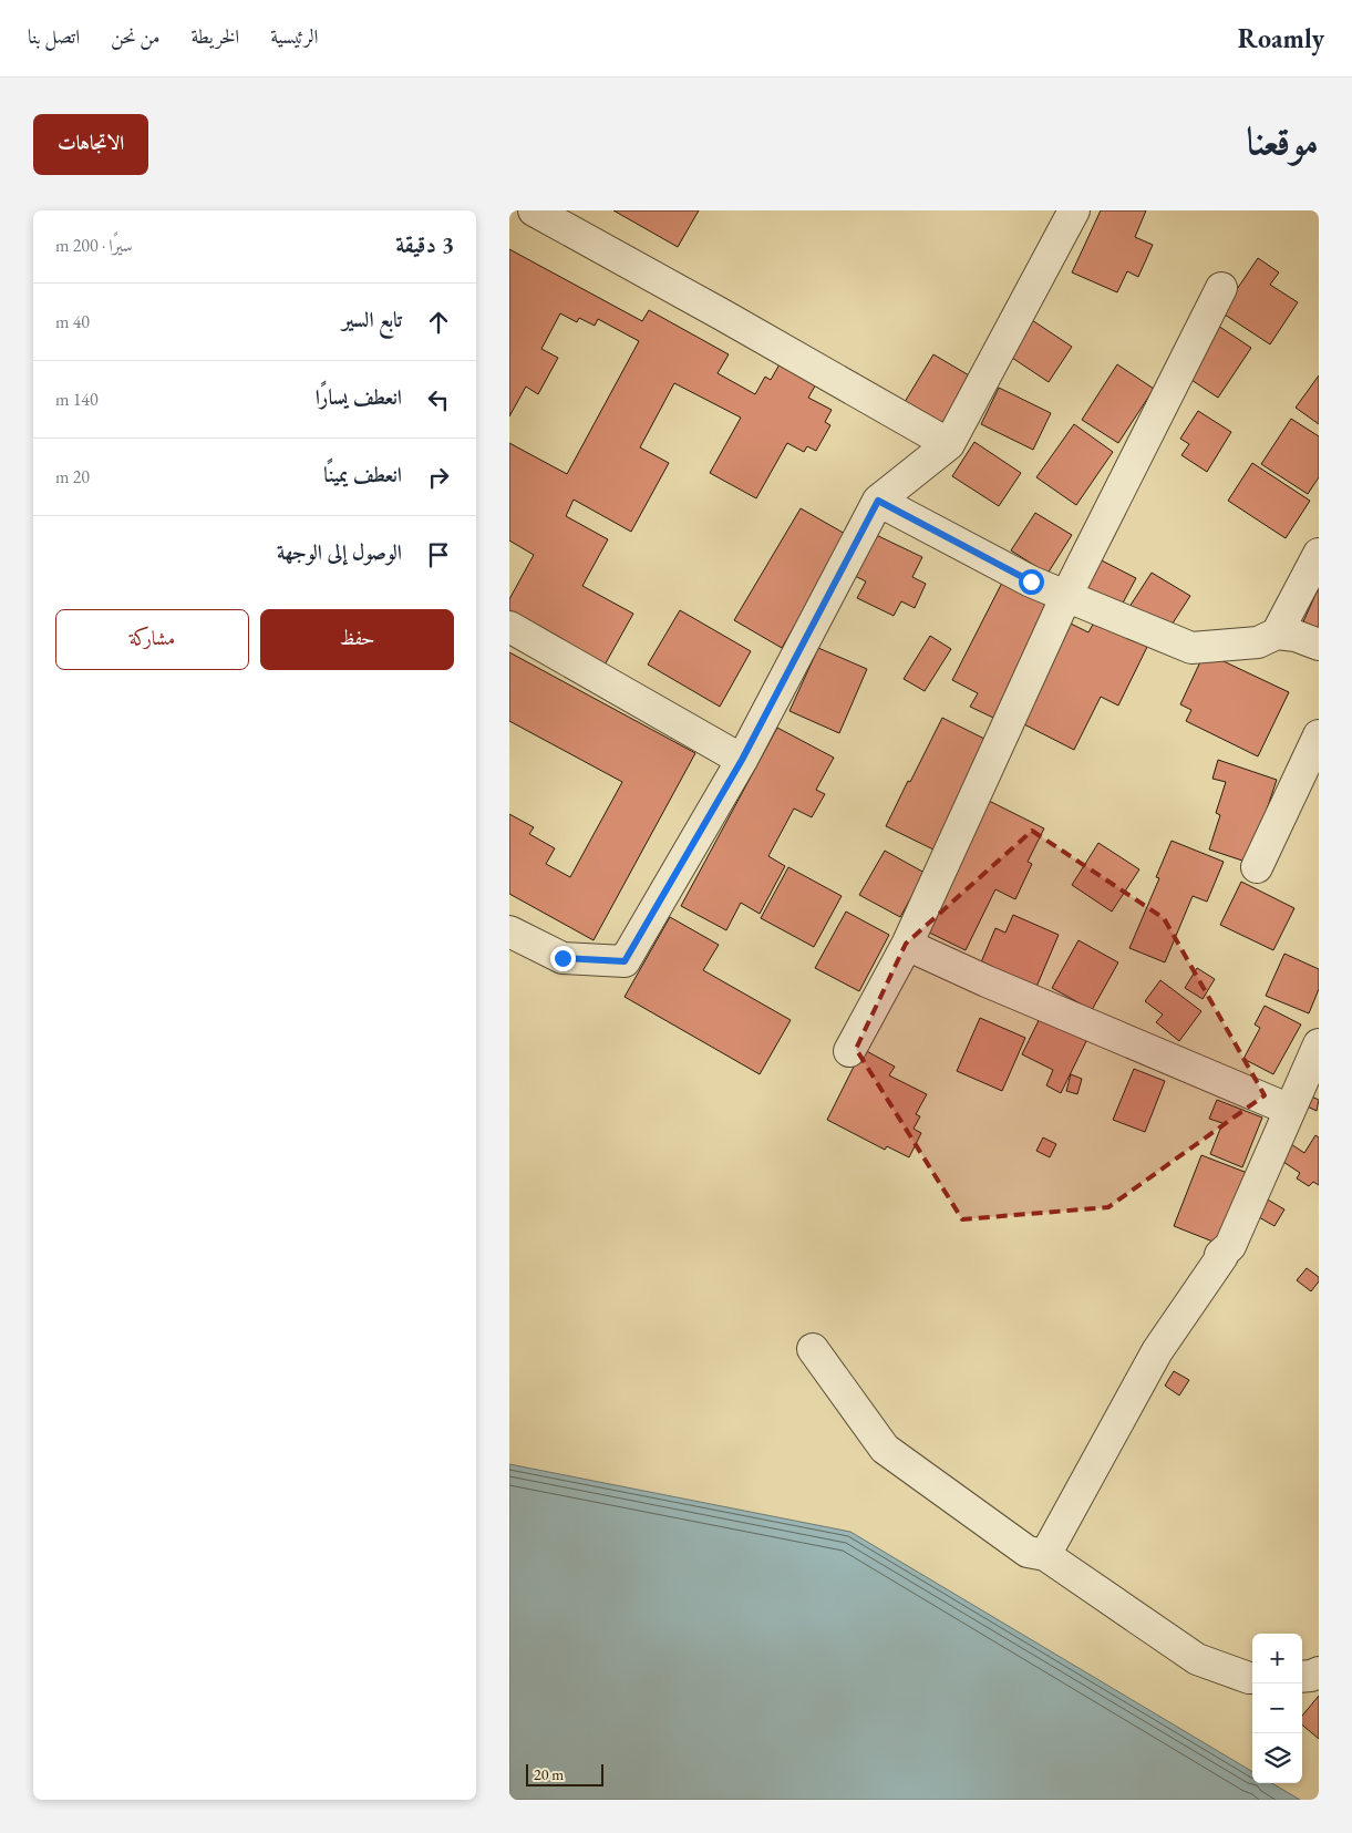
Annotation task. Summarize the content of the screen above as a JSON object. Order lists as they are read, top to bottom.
{
  "scale_bar": "20 m",
  "page": {
    "header": "Roamly",
    "nav": [
      "الرئيسية",
      "الخريطة",
      "من نحن",
      "اتصل بنا"
    ],
    "title": "موقعنا",
    "buttons": [
      "الاتجاهات",
      ["حفظ", "مشاركة"]
    ],
    "heading": ["3 دقيقة", "سيرًا · 200 m"],
    "list": [
      ["تابع السير", "40 m"],
      ["انعطف يسارًا", "140 m"],
      ["انعطف يمينًا", "20 m"],
      "الوصول إلى الوجهة"
    ],
    "map_buttons": ["+", "−"],
    "scale": "20 m"
  }
}
